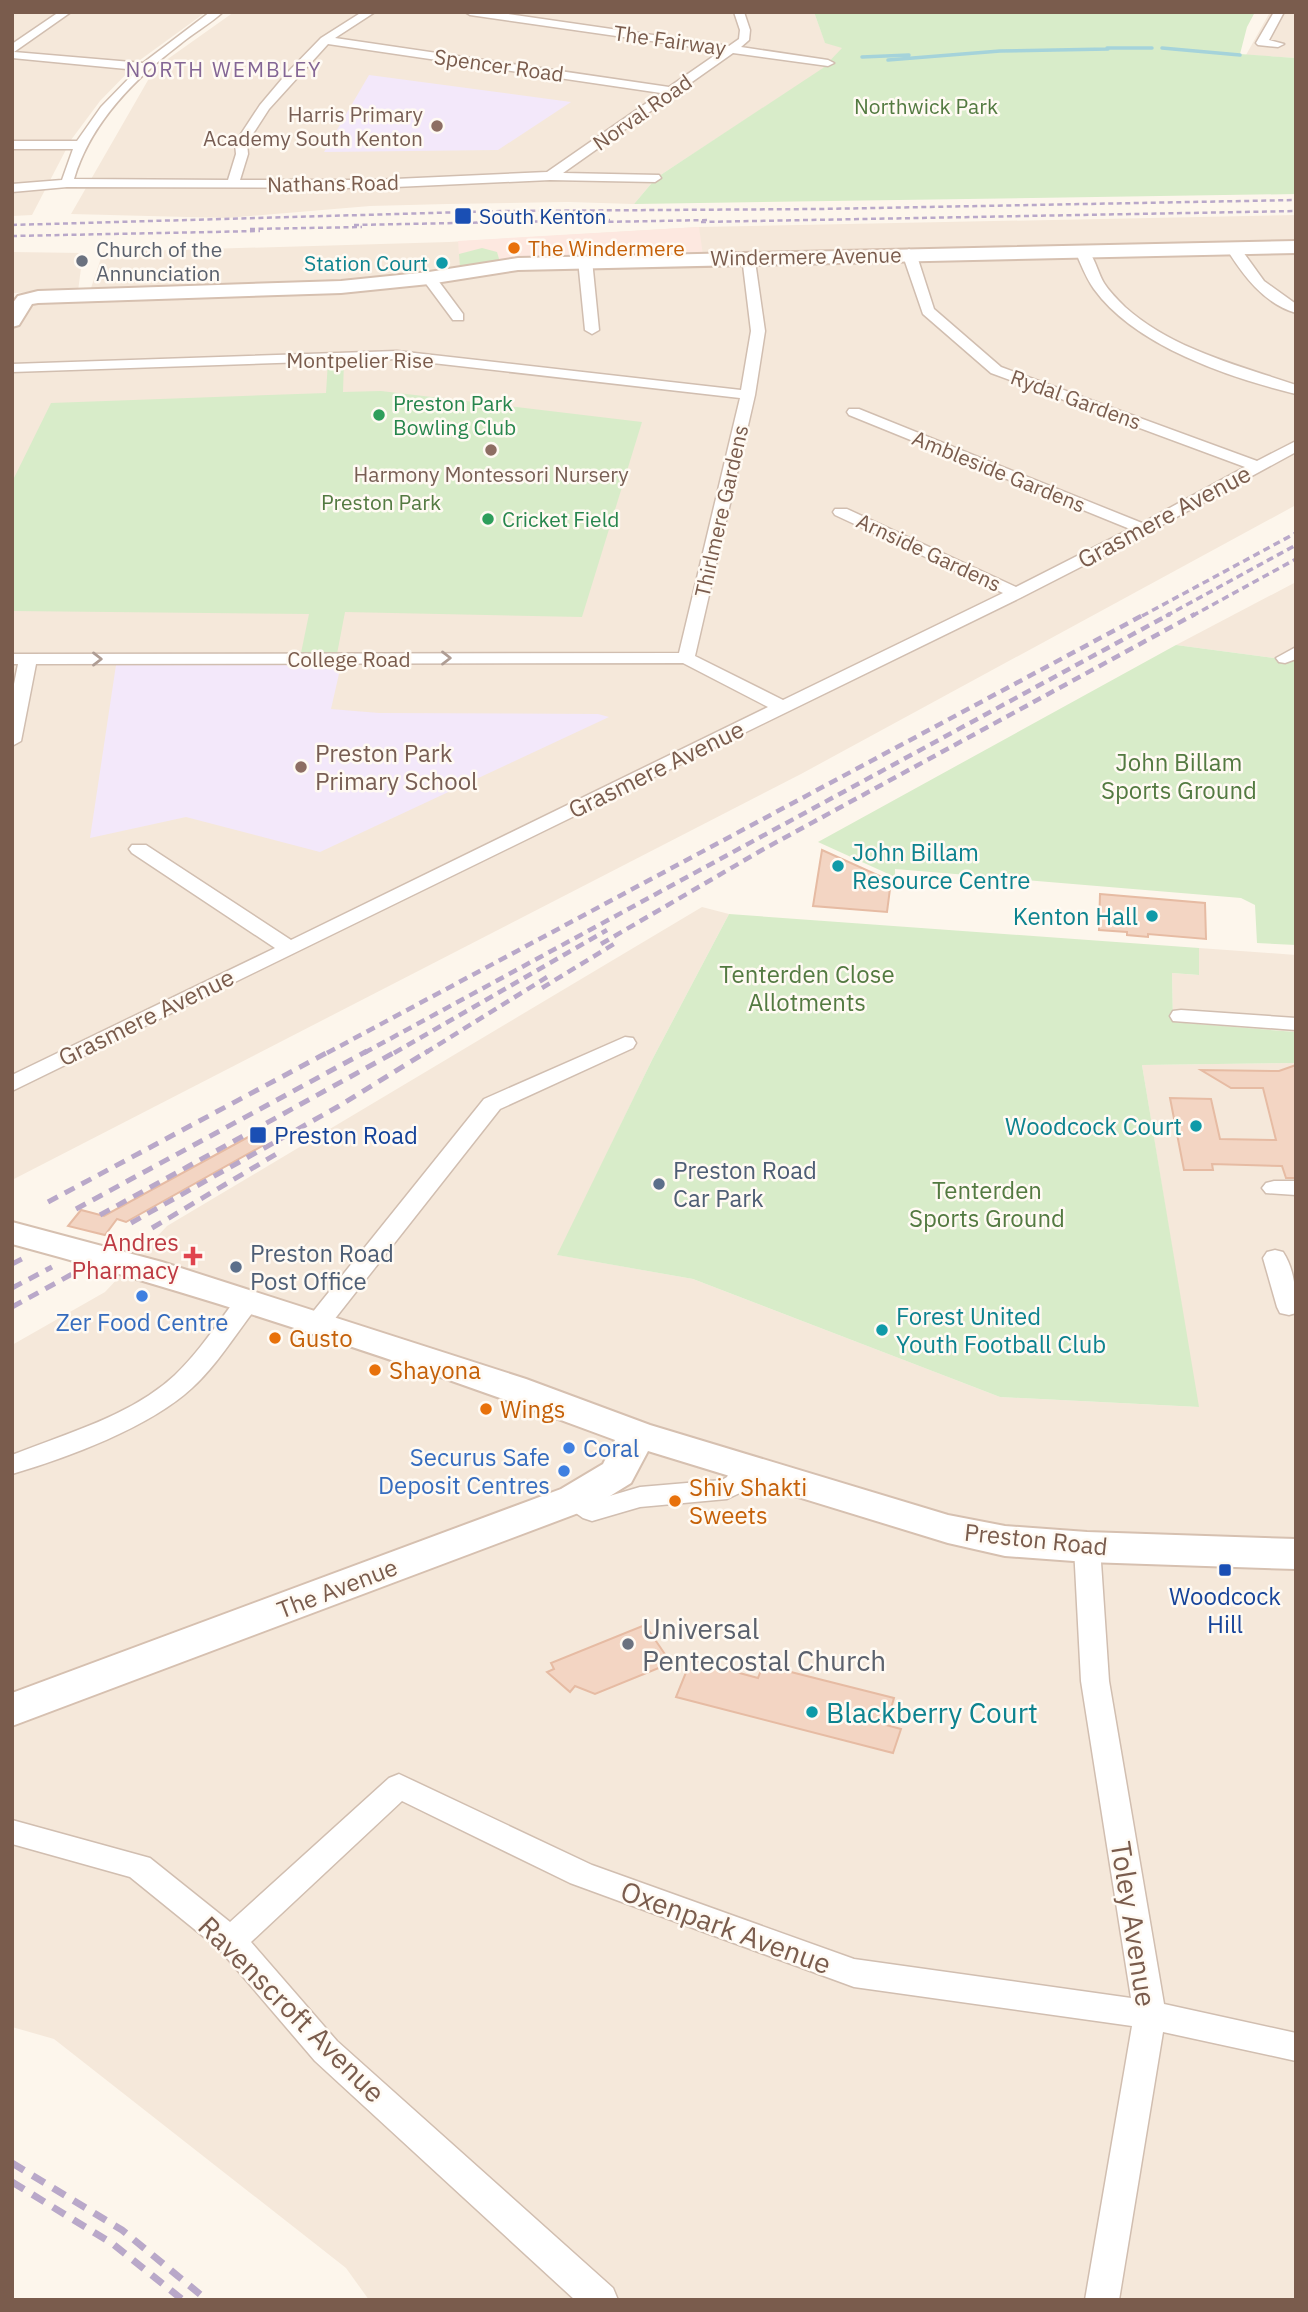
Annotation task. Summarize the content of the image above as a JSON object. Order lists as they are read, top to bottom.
{
  "streets": {
    "street": [
      "The Fairway",
      "Spencer Road",
      "Norval Road",
      "Nathans Road",
      "Windermere Avenue",
      "Montpelier Rise",
      "Rydal Gardens",
      "Ambleside Gardens",
      "Thirlmere Gardens",
      "Grasmere Avenue",
      "Arnside Gardens",
      "College Road",
      "Preston Road",
      "The Avenue",
      "Toley Avenue",
      "Oxenpark Avenue",
      "Ravenscroft Avenue"
    ]
  },
  "crossings": [
    ["The Fairway", "Norval Road"],
    ["Spencer Road", "Norval Road"],
    ["Norval Road", "Nathans Road"],
    ["Windermere Avenue", "Rydal Gardens"],
    ["Windermere Avenue", "Thirlmere Gardens"],
    ["Montpelier Rise", "Thirlmere Gardens"],
    ["Rydal Gardens", "Grasmere Avenue"],
    ["Ambleside Gardens", "Grasmere Avenue"],
    ["Thirlmere Gardens", "College Road"],
    ["Grasmere Avenue", "Arnside Gardens"],
    ["Preston Road", "Toley Avenue"],
    ["Toley Avenue", "Oxenpark Avenue"],
    ["Oxenpark Avenue", "Ravenscroft Avenue"]
  ],
  "one_way": ["College Road"],
  "districts": ["NORTH WEMBLEY"],
  "parks": [
    "Northwick Park",
    "Preston Park",
    "John Billam Sports Ground",
    "Tenterden Close Allotments",
    "Tenterden Sports Ground"
  ],
  "places": {
    "other": [
      "Harris Primary Academy South Kenton",
      "The Windermere",
      "Church of the Annunciation",
      "Station Court",
      "Preston Park Bowling Club",
      "Harmony Montessori Nursery",
      "Cricket Field",
      "Preston Park Primary School",
      "John Billam Resource Centre",
      "Kenton Hall",
      "Woodcock Court",
      "Preston Road Car Park",
      "Preston Road Post Office",
      "Zer Food Centre",
      "Forest United Youth Football Club",
      "Gusto",
      "Shayona",
      "Wings",
      "Coral",
      "Securus Safe Deposit Centres",
      "Shiv Shakti Sweets",
      "Universal Pentecostal Church",
      "Blackberry Court"
    ],
    "transit": ["South Kenton", "Preston Road", "Woodcock Hill"],
    "health": ["Andres Pharmacy"]
  }
}
